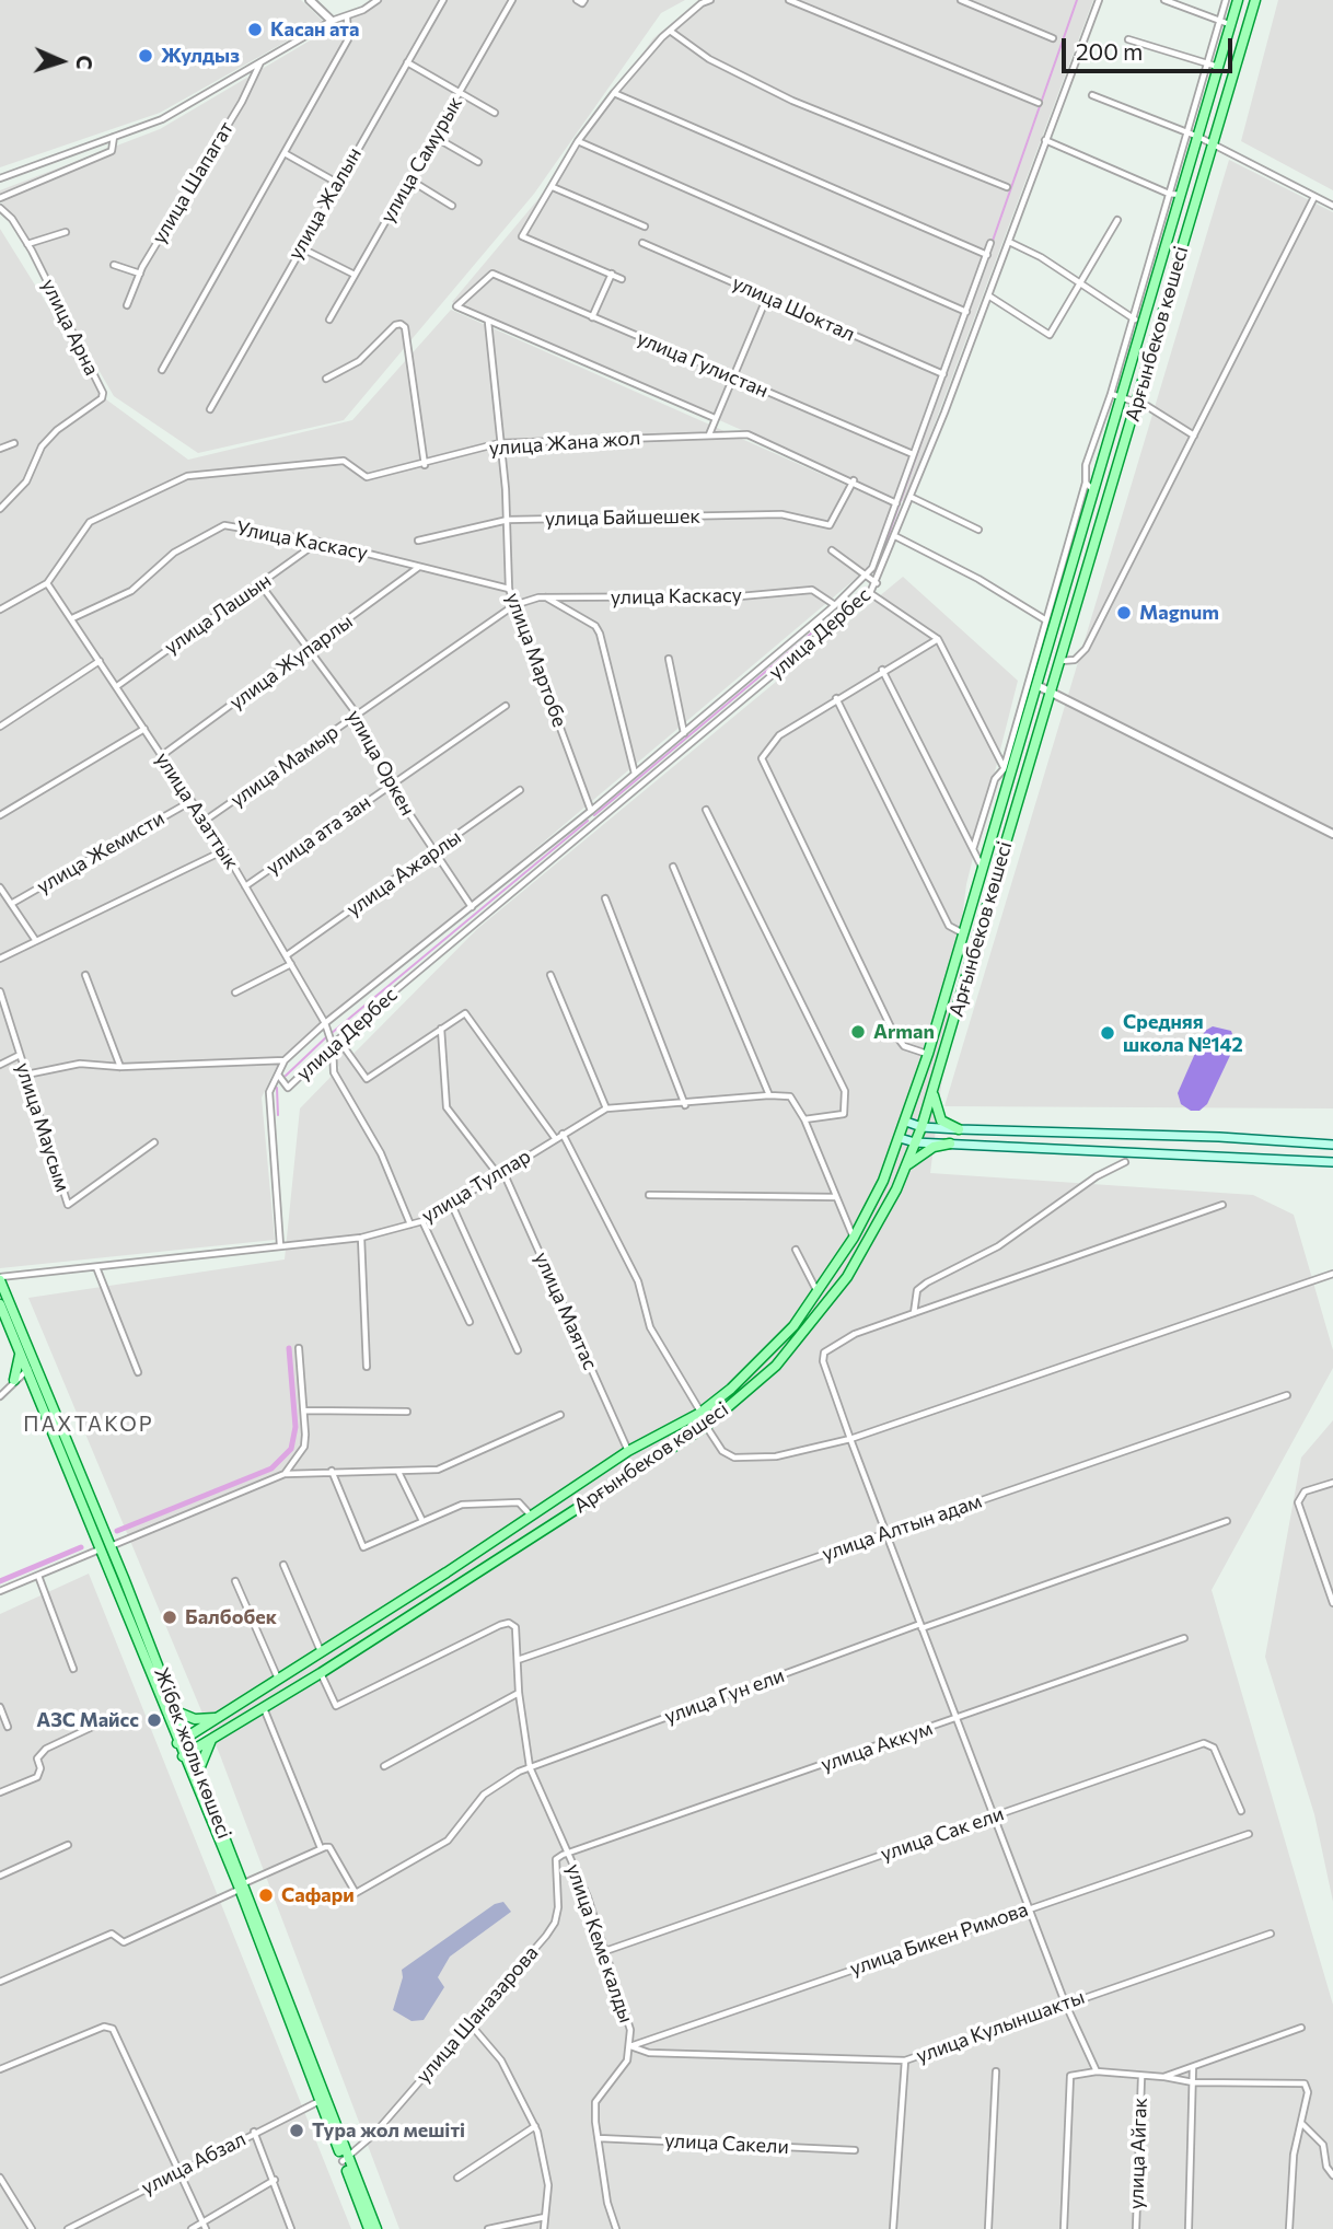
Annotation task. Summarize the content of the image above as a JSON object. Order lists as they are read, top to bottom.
{
  "streets": {
    "main road": ["Арғынбеков көшесі", "Жібек жолы көшесі"],
    "street": [
      "улица Самурык",
      "улица Шапагат",
      "улица Жалын",
      "улица Шоктал",
      "улица Арна",
      "улица Гулистан",
      "улица Жана жол",
      "улица Байшешек",
      "Улица Каскасу",
      "улица Каскасу",
      "улица Лашын",
      "улица Дербес",
      "улица Мартобе",
      "улица Жупарлы",
      "улица Оркен",
      "улица Мамыр",
      "улица Азаттык",
      "улица ата зан",
      "улица Жемисти",
      "улица Ажарлы",
      "улица Маусым",
      "улица Тулпар",
      "улица Маятас",
      "улица Алтын адам",
      "улица Гун ели",
      "улица Аккум",
      "улица Сак ели",
      "улица Бикен Римова",
      "улица Кеме калды",
      "улица Шаназарова",
      "улица Кулыншакты",
      "улица Сакели",
      "улица Айгак",
      "улица Абзал"
    ]
  },
  "crossings": [
    ["улица Шоктал", "улица Дербес"],
    ["Арғынбеков көшесі", "улица Маятас"],
    ["Арғынбеков көшесі", "Жібек жолы көшесі"],
    ["Арғынбеков көшесі", "улица Кеме калды"],
    ["улица Гулистан", "улица Дербес"],
    ["улица Гулистан", "улица Мартобе"],
    ["улица Жана жол", "улица Байшешек"],
    ["улица Жана жол", "улица Дербес"],
    ["улица Жана жол", "улица Мартобе"],
    ["улица Жана жол", "улица Азаттык"],
    ["улица Байшешек", "улица Мартобе"],
    ["Улица Каскасу", "улица Лашын"],
    ["Улица Каскасу", "улица Мартобе"],
    ["Улица Каскасу", "улица Жупарлы"],
    ["Улица Каскасу", "улица Азаттык"],
    ["улица Каскасу", "улица Дербес"],
    ["улица Каскасу", "улица Мартобе"],
    ["улица Каскасу", "улица Мамыр"],
    ["улица Лашын", "улица Оркен"],
    ["улица Лашын", "улица Азаттык"],
    ["улица Дербес", "улица Мартобе"],
    ["улица Дербес", "улица Оркен"],
    ["улица Дербес", "улица Азаттык"],
    ["улица Дербес", "улица Маусым"],
    ["улица Мартобе", "улица Мамыр"],
    ["улица Жупарлы", "улица Оркен"],
    ["улица Жупарлы", "улица Азаттык"],
    ["улица Оркен", "улица Мамыр"],
    ["улица Оркен", "улица ата зан"],
    ["улица Оркен", "улица Ажарлы"],
    ["улица Мамыр", "улица Азаттык"],
    ["улица Азаттык", "улица ата зан"],
    ["улица Азаттык", "улица Жемисти"],
    ["улица Азаттык", "улица Ажарлы"],
    ["улица Азаттык", "улица Тулпар"],
    ["улица Тулпар", "улица Маятас"],
    ["улица Тулпар", "Жібек жолы көшесі"],
    ["улица Алтын адам", "улица Кеме калды"],
    ["улица Гун ели", "улица Кеме калды"],
    ["улица Аккум", "улица Кеме калды"],
    ["улица Аккум", "улица Шаназарова"],
    ["Жібек жолы көшесі", "улица Шаназарова"],
    ["Жібек жолы көшесі", "улица Абзал"],
    ["улица Сак ели", "улица Кеме калды"],
    ["улица Бикен Римова", "улица Кеме калды"],
    ["улица Бикен Римова", "улица Кулыншакты"],
    ["улица Кеме калды", "улица Шаназарова"],
    ["улица Кеме калды", "улица Кулыншакты"],
    ["улица Кеме калды", "улица Сакели"]
  ],
  "districts": ["ПАХТАКОР"],
  "places": [
    "Касан ата",
    "Жулдыз",
    "Magnum",
    "Arman",
    "Средняя школа №142",
    "Балбобек",
    "АЗС Майсс",
    "Сафари",
    "Тура жол мешіті"
  ],
  "scale_bar": "200 m",
  "north": "right"
}
